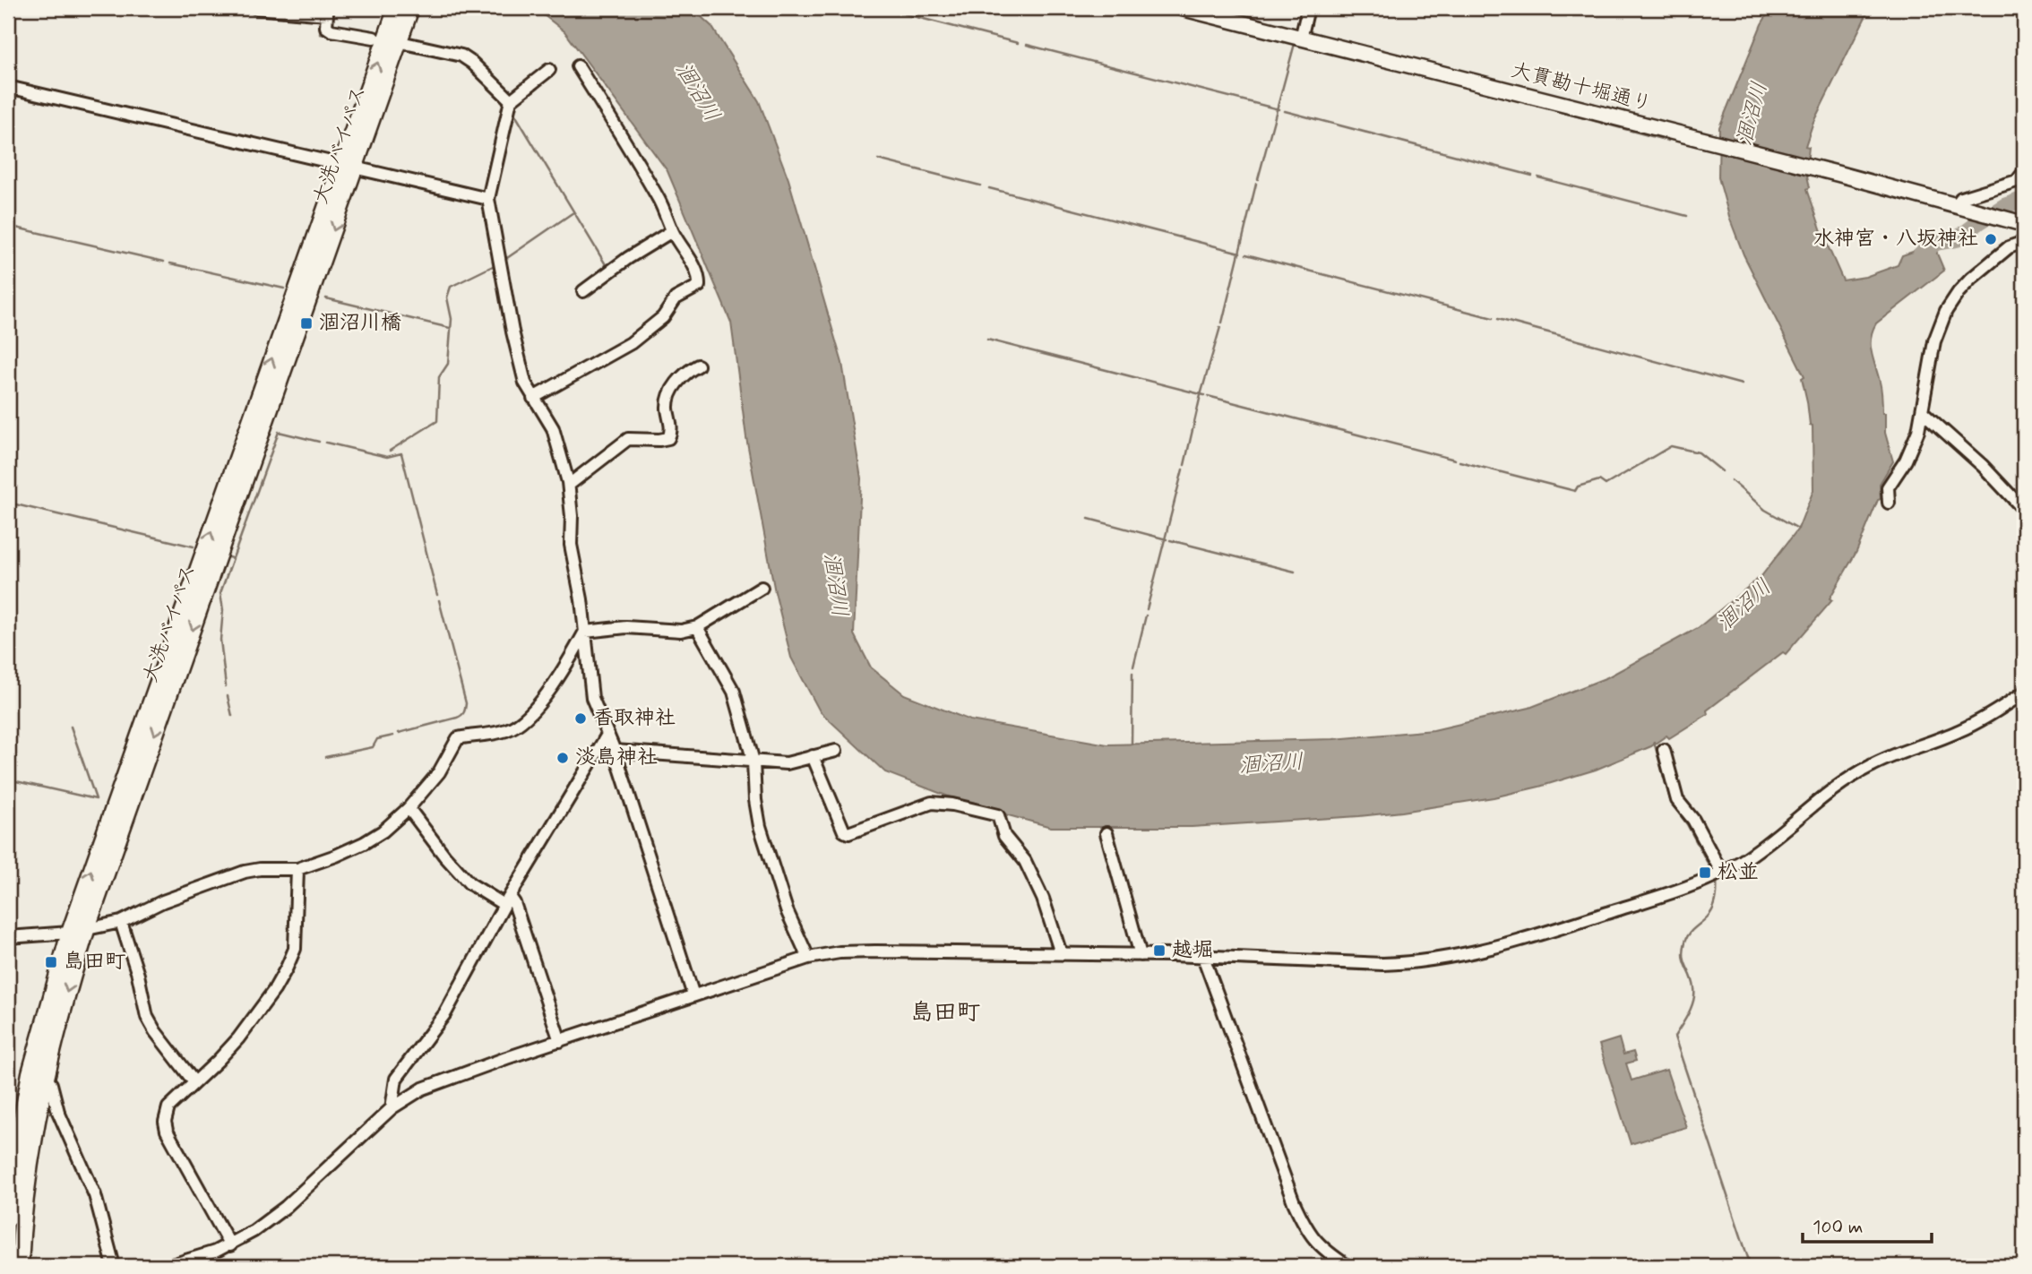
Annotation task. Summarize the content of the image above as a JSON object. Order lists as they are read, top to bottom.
{
  "streets": {
    "highway": ["大洗バイパス"],
    "main road": ["大貫勘十堀通り"]
  },
  "districts": ["島田町"],
  "water": ["涸沼川"],
  "places": {
    "other": ["水神宮・八坂神社", "香取神社", "淡島神社"],
    "transit": [
      "涸沼川橋",
      "松並",
      "越堀",
      "島田町"
    ]
  },
  "scale_bar": "100 m"
}
